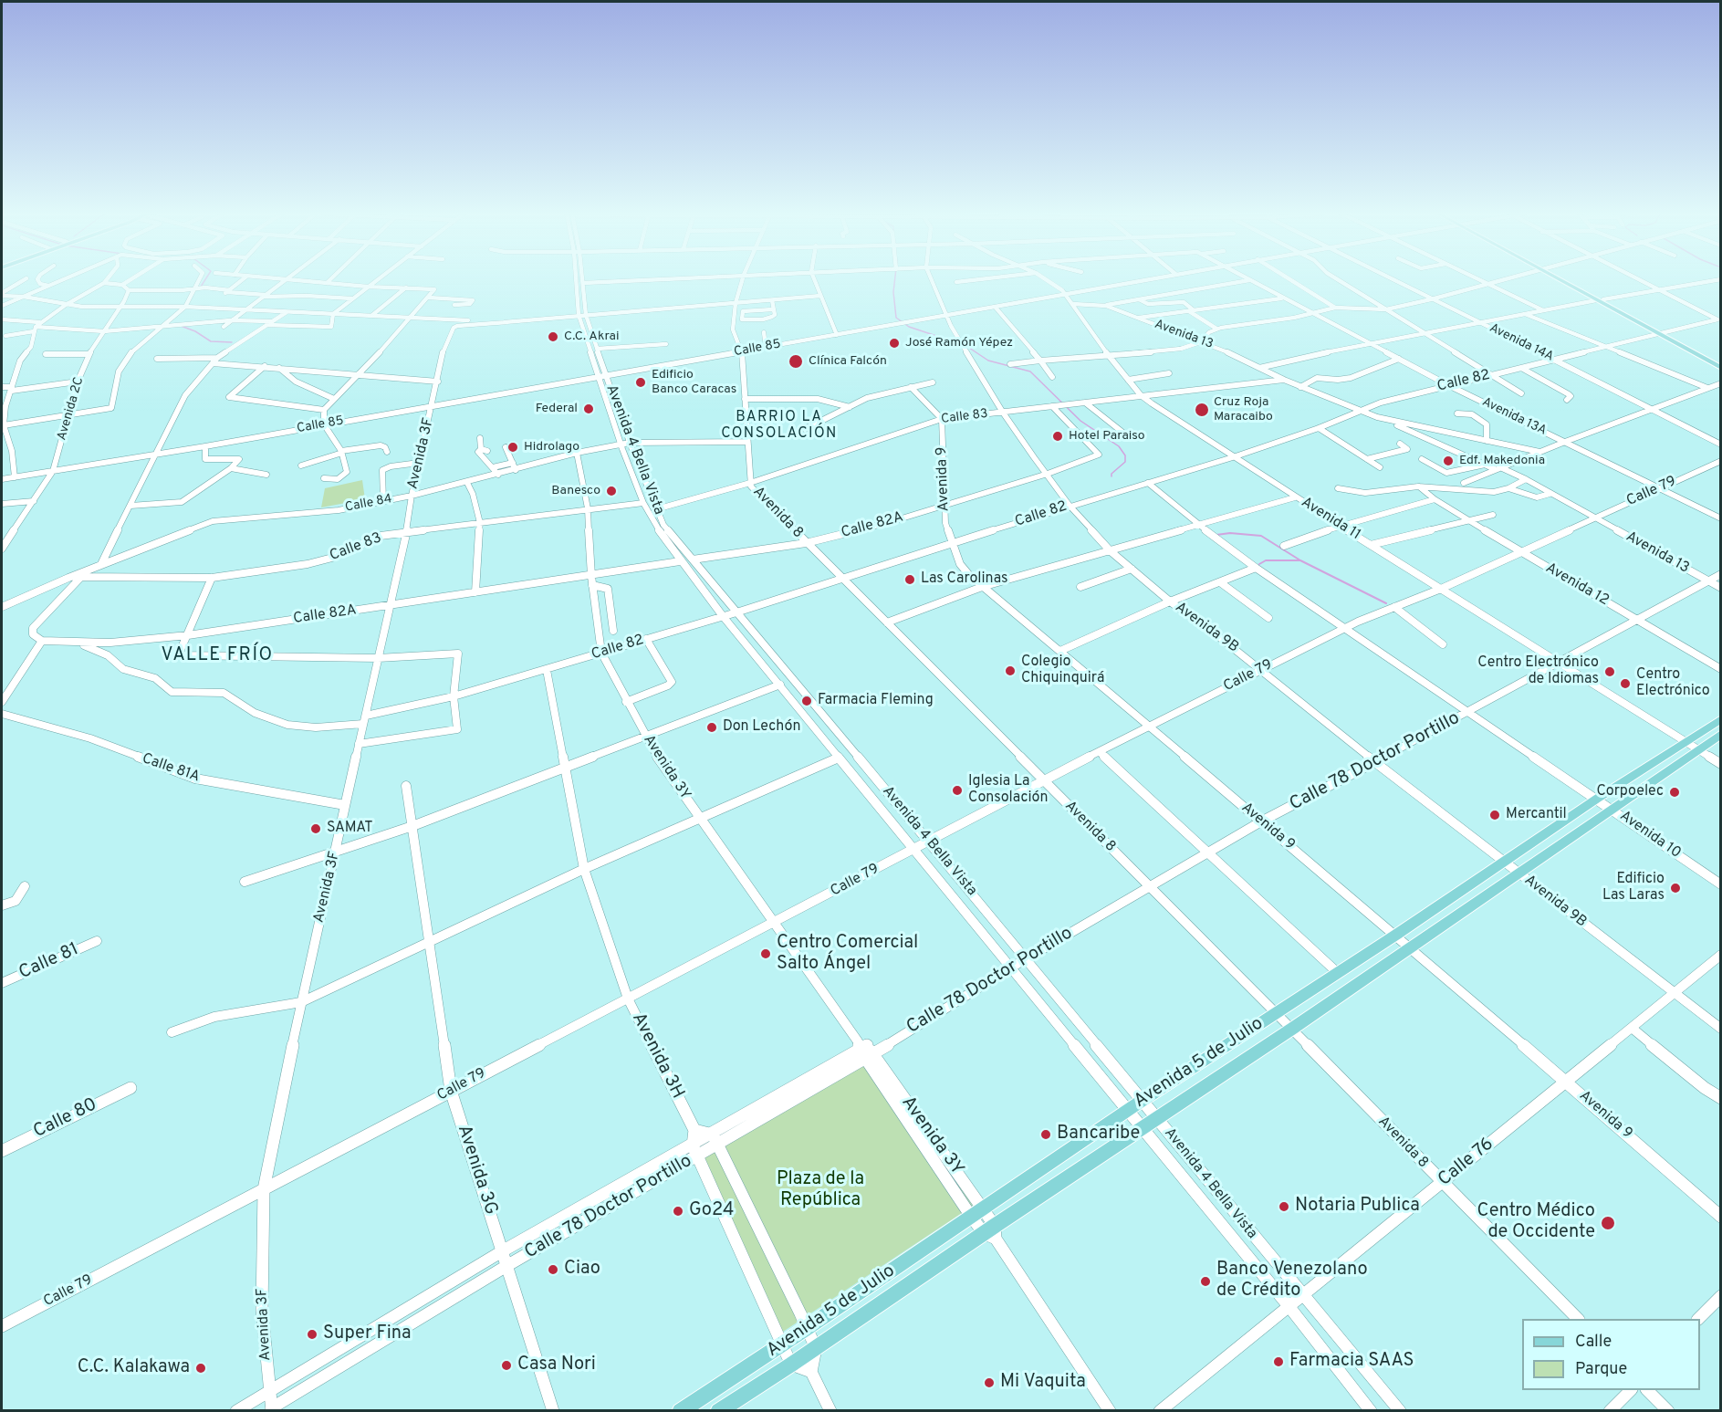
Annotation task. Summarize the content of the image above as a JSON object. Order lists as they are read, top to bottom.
{
  "streets": {
    "main road": ["Avenida 5 de Julio"],
    "street": [
      "Avenida 13",
      "Avenida 14A",
      "Calle 85",
      "Calle 82",
      "Avenida 2C",
      "Calle 83",
      "Avenida 13A",
      "Avenida 4 Bella Vista",
      "Avenida 3F",
      "Avenida 9",
      "Calle 79",
      "Calle 84",
      "Avenida 8",
      "Avenida 11",
      "Calle 82A",
      "Avenida 12",
      "Avenida 9B",
      "Calle 78 Doctor Portillo",
      "Avenida 3Y",
      "Calle 81A",
      "Avenida 10",
      "Calle 81",
      "Avenida 3H",
      "Calle 80",
      "Calle 76",
      "Avenida 3G"
    ]
  },
  "crossings": [
    ["Avenida 13", "Calle 82"],
    ["Avenida 13", "Calle 83"],
    ["Avenida 13", "Calle 79"],
    ["Avenida 13", "Avenida 11"],
    ["Avenida 13", "Calle 78 Doctor Portillo"],
    ["Avenida 14A", "Calle 82"],
    ["Calle 85", "Avenida 2C"],
    ["Calle 85", "Avenida 4 Bella Vista"],
    ["Calle 85", "Avenida 3F"],
    ["Calle 85", "Avenida 8"],
    ["Calle 85", "Avenida 11"],
    ["Calle 85", "Avenida 9B"],
    ["Calle 82", "Avenida 13A"],
    ["Calle 82", "Avenida 4 Bella Vista"],
    ["Calle 82", "Avenida 3F"],
    ["Calle 82", "Avenida 9"],
    ["Calle 82", "Avenida 8"],
    ["Calle 82", "Avenida 11"],
    ["Calle 82", "Avenida 9B"],
    ["Calle 82", "Avenida 3Y"],
    ["Calle 82", "Avenida 10"],
    ["Calle 82", "Avenida 3H"],
    ["Calle 83", "Avenida 4 Bella Vista"],
    ["Calle 83", "Avenida 3F"],
    ["Calle 83", "Avenida 9"],
    ["Calle 83", "Calle 84"],
    ["Calle 83", "Avenida 8"],
    ["Calle 83", "Avenida 11"],
    ["Calle 83", "Calle 82A"],
    ["Calle 83", "Avenida 9B"],
    ["Calle 83", "Avenida 3Y"],
    ["Avenida 13A", "Calle 79"],
    ["Avenida 4 Bella Vista", "Calle 79"],
    ["Avenida 4 Bella Vista", "Calle 84"],
    ["Avenida 4 Bella Vista", "Calle 82A"],
    ["Avenida 4 Bella Vista", "Calle 78 Doctor Portillo"],
    ["Avenida 4 Bella Vista", "Avenida 5 de Julio"],
    ["Avenida 4 Bella Vista", "Calle 76"],
    ["Avenida 3F", "Calle 79"],
    ["Avenida 3F", "Calle 84"],
    ["Avenida 3F", "Calle 82A"],
    ["Avenida 3F", "Calle 78 Doctor Portillo"],
    ["Avenida 3F", "Calle 81A"],
    ["Avenida 9", "Calle 79"],
    ["Avenida 9", "Calle 82A"],
    ["Avenida 9", "Calle 78 Doctor Portillo"],
    ["Avenida 9", "Avenida 5 de Julio"],
    ["Avenida 9", "Calle 76"],
    ["Calle 79", "Avenida 8"],
    ["Calle 79", "Avenida 11"],
    ["Calle 79", "Avenida 12"],
    ["Calle 79", "Avenida 9B"],
    ["Calle 79", "Avenida 3Y"],
    ["Calle 79", "Avenida 10"],
    ["Calle 79", "Avenida 3H"],
    ["Calle 79", "Avenida 3G"],
    ["Calle 84", "Avenida 8"],
    ["Calle 84", "Avenida 3Y"],
    ["Avenida 8", "Calle 82A"],
    ["Avenida 8", "Calle 78 Doctor Portillo"],
    ["Avenida 8", "Avenida 5 de Julio"],
    ["Avenida 8", "Calle 76"],
    ["Avenida 11", "Calle 78 Doctor Portillo"],
    ["Avenida 11", "Avenida 5 de Julio"],
    ["Calle 82A", "Avenida 9B"],
    ["Calle 82A", "Avenida 3Y"],
    ["Avenida 12", "Calle 78 Doctor Portillo"],
    ["Avenida 9B", "Calle 78 Doctor Portillo"],
    ["Avenida 9B", "Avenida 5 de Julio"],
    ["Avenida 9B", "Calle 76"],
    ["Calle 78 Doctor Portillo", "Avenida 3Y"],
    ["Calle 78 Doctor Portillo", "Avenida 10"],
    ["Calle 78 Doctor Portillo", "Avenida 3G"],
    ["Avenida 3Y", "Avenida 5 de Julio"],
    ["Avenida 10", "Avenida 5 de Julio"]
  ],
  "districts": ["BARRIO LA CONSOLACIÓN", "VALLE FRÍO"],
  "parks": ["Plaza de la República"],
  "places": [
    "C.C. Akrai",
    "José Ramón Yépez",
    "Clínica Falcón",
    "Edificio Banco Caracas",
    "Federal",
    "Cruz Roja Maracaibo",
    "Hotel Paraiso",
    "Hidrolago",
    "Edf. Makedonia",
    "Banesco",
    "Las Carolinas",
    "Colegio Chiquinquirá",
    "Centro Electrónico de Idiomas",
    "Centro Electrónico",
    "Farmacia Fleming",
    "Don Lechón",
    "Iglesia La Consolación",
    "Corpoelec",
    "Mercantil",
    "SAMAT",
    "Edificio Las Laras",
    "Centro Comercial Salto Ángel",
    "Bancaribe",
    "Notaria Publica",
    "Go24",
    "Centro Médico de Occidente",
    "Ciao",
    "Banco Venezolano de Crédito",
    "Super Fina",
    "Farmacia SAAS",
    "Casa Nori",
    "C.C. Kalakawa",
    "Mi Vaquita"
  ],
  "legend": ["Calle", "Parque"]
}
